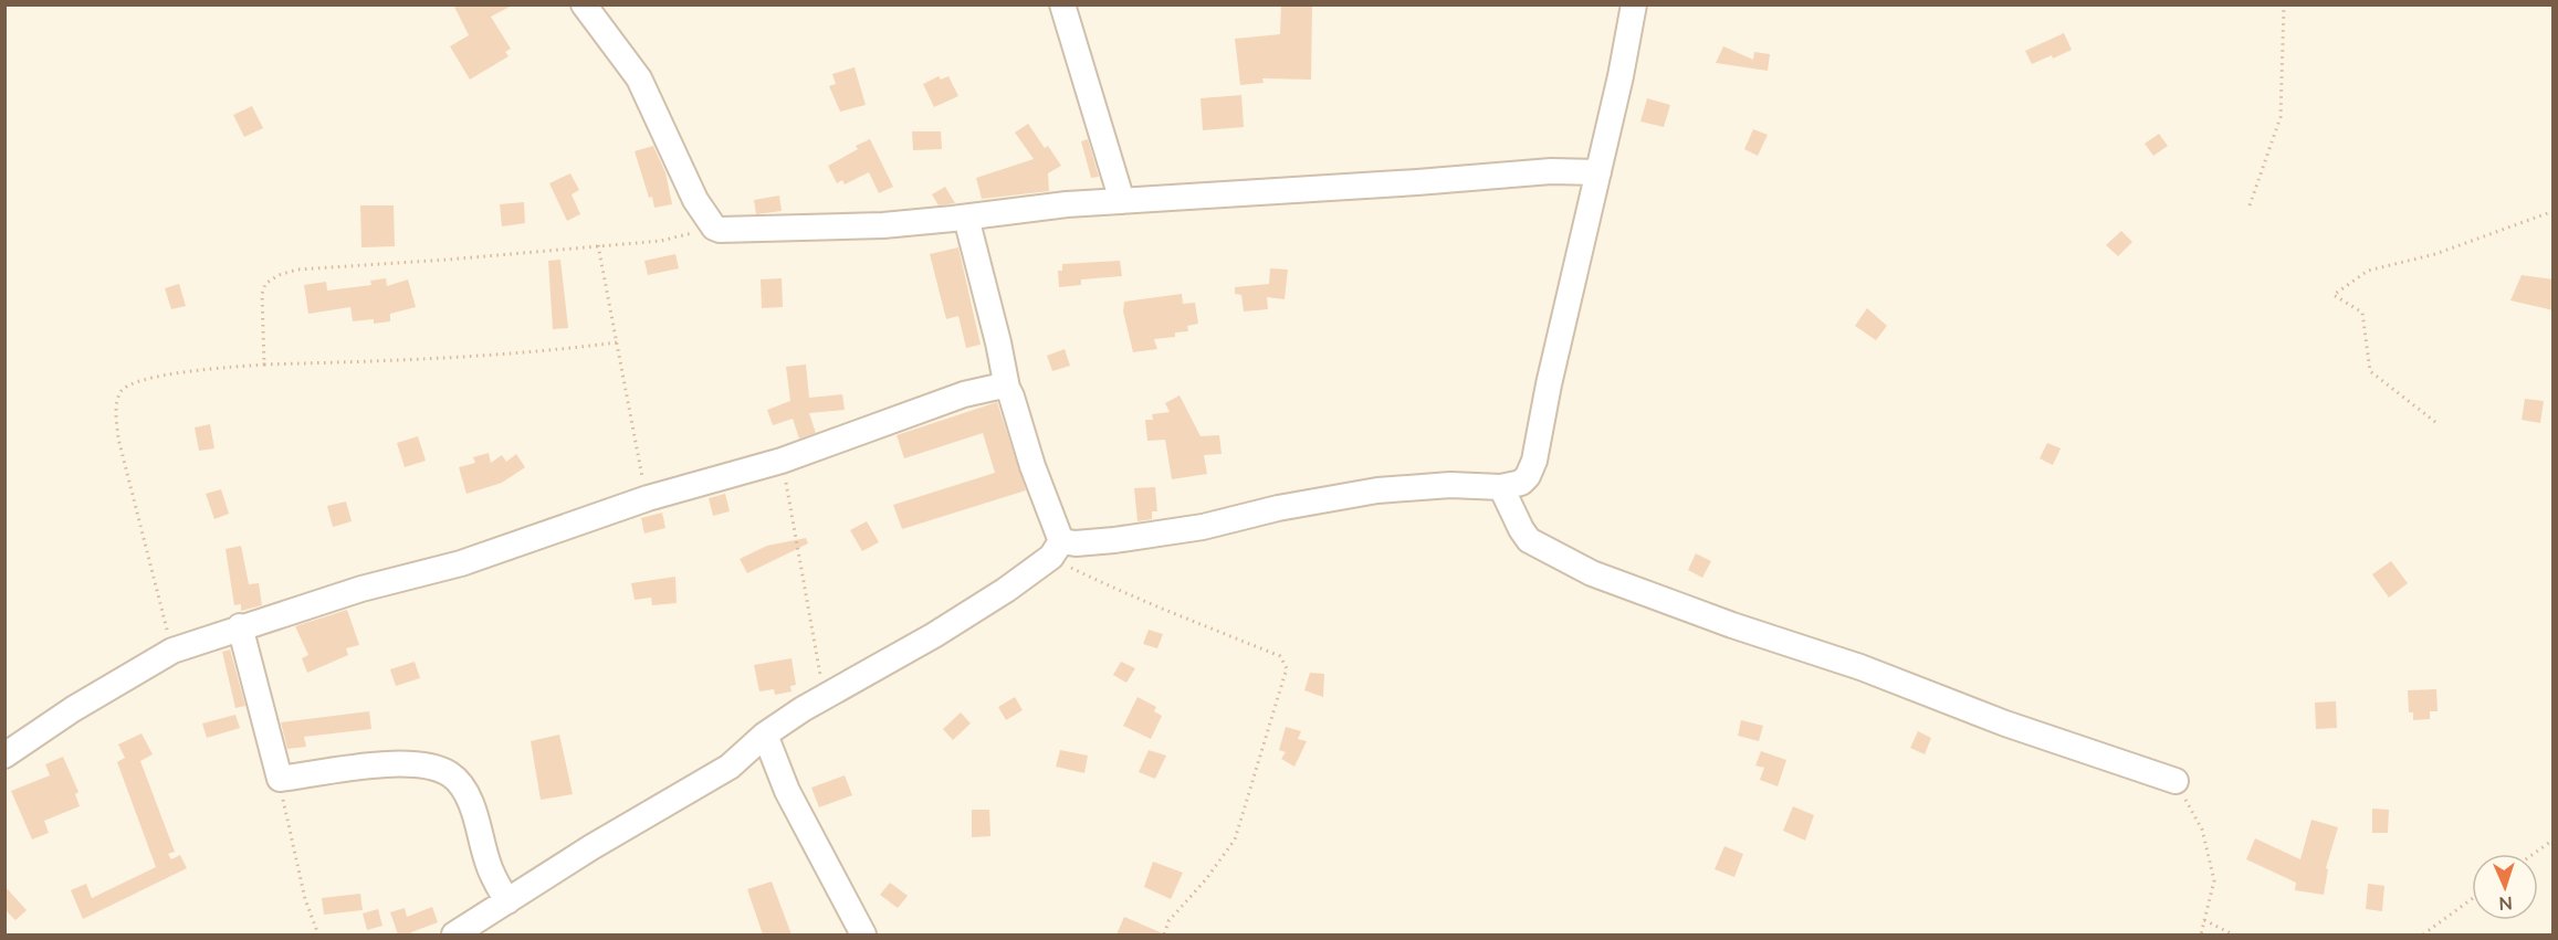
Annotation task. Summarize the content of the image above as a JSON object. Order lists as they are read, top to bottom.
{
  "north": "bottom"
}
